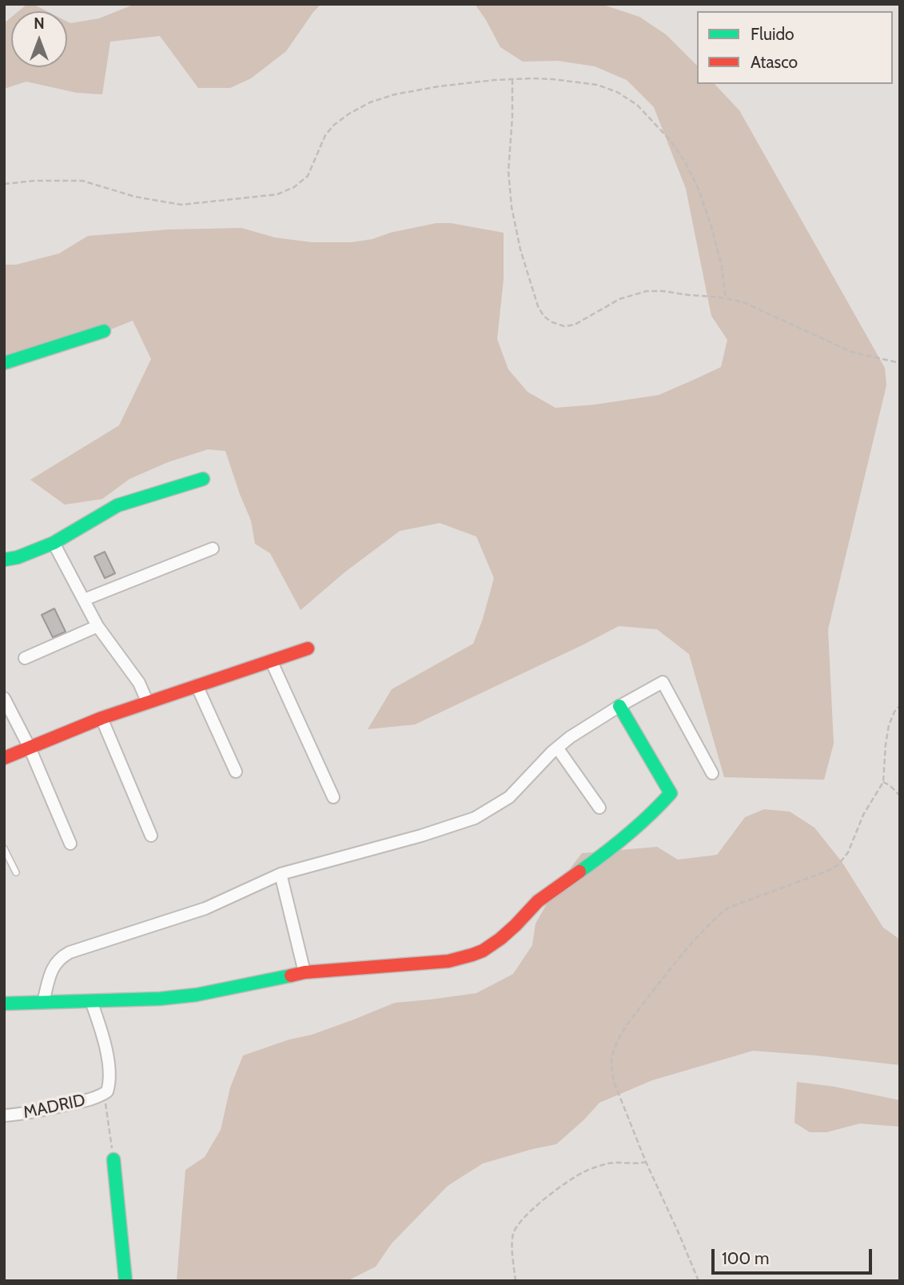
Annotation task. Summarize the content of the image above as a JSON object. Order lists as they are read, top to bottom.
{
  "streets": {
    "street": ["MADRID"]
  },
  "legend": ["Fluido", "Atasco"],
  "scale_bar": "100 m",
  "north": "top"
}
